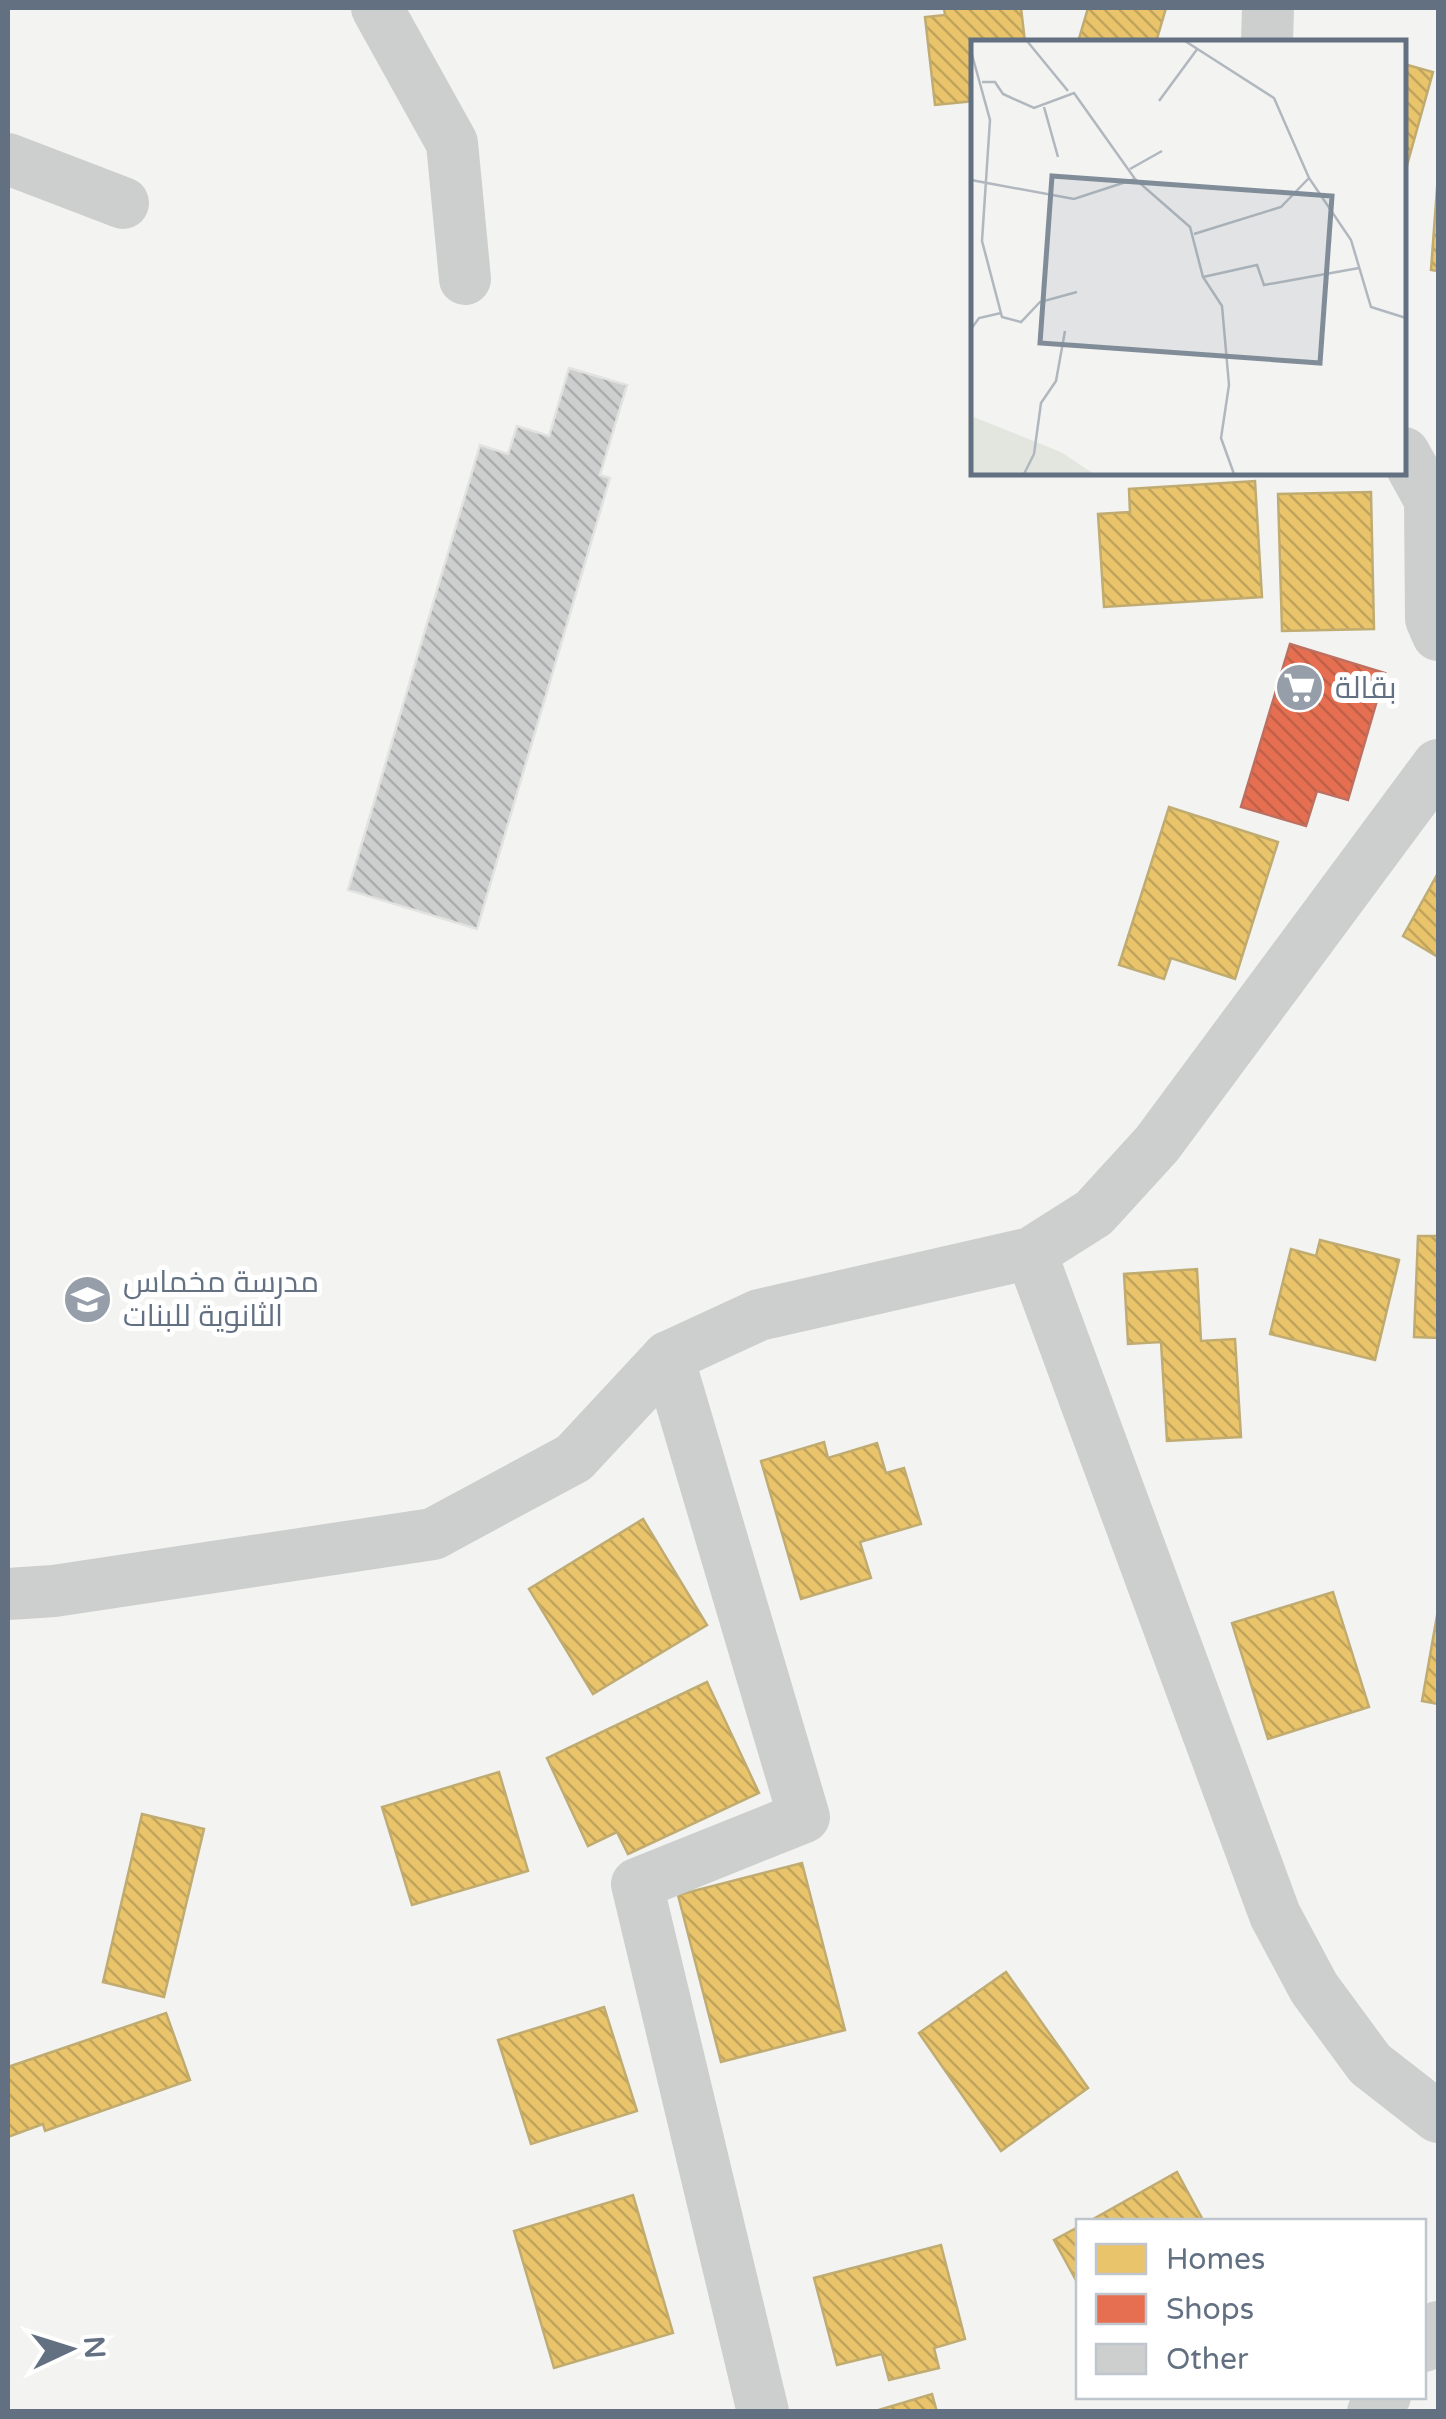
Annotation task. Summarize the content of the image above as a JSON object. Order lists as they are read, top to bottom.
{
  "places": {
    "supermarket": ["بقالة"],
    "school or university": ["مدرسة مخماس الثانوية للبنات"]
  },
  "legend": ["Homes", "Shops", "Other"],
  "north": "right"
}
